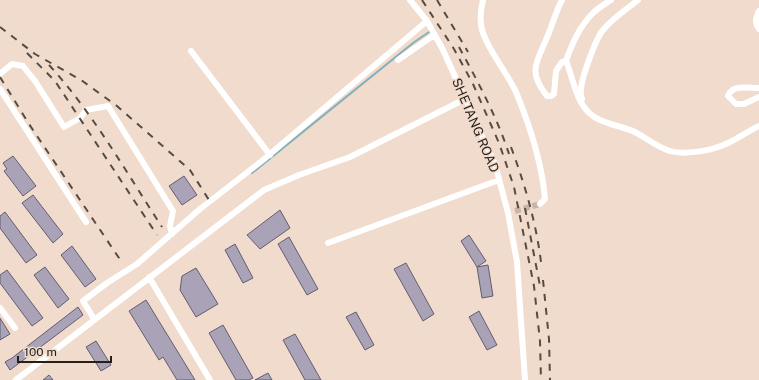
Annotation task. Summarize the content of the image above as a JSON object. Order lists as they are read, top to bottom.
{
  "streets": {
    "street": ["SHETANG ROAD"]
  },
  "scale_bar": "100 m"
}
